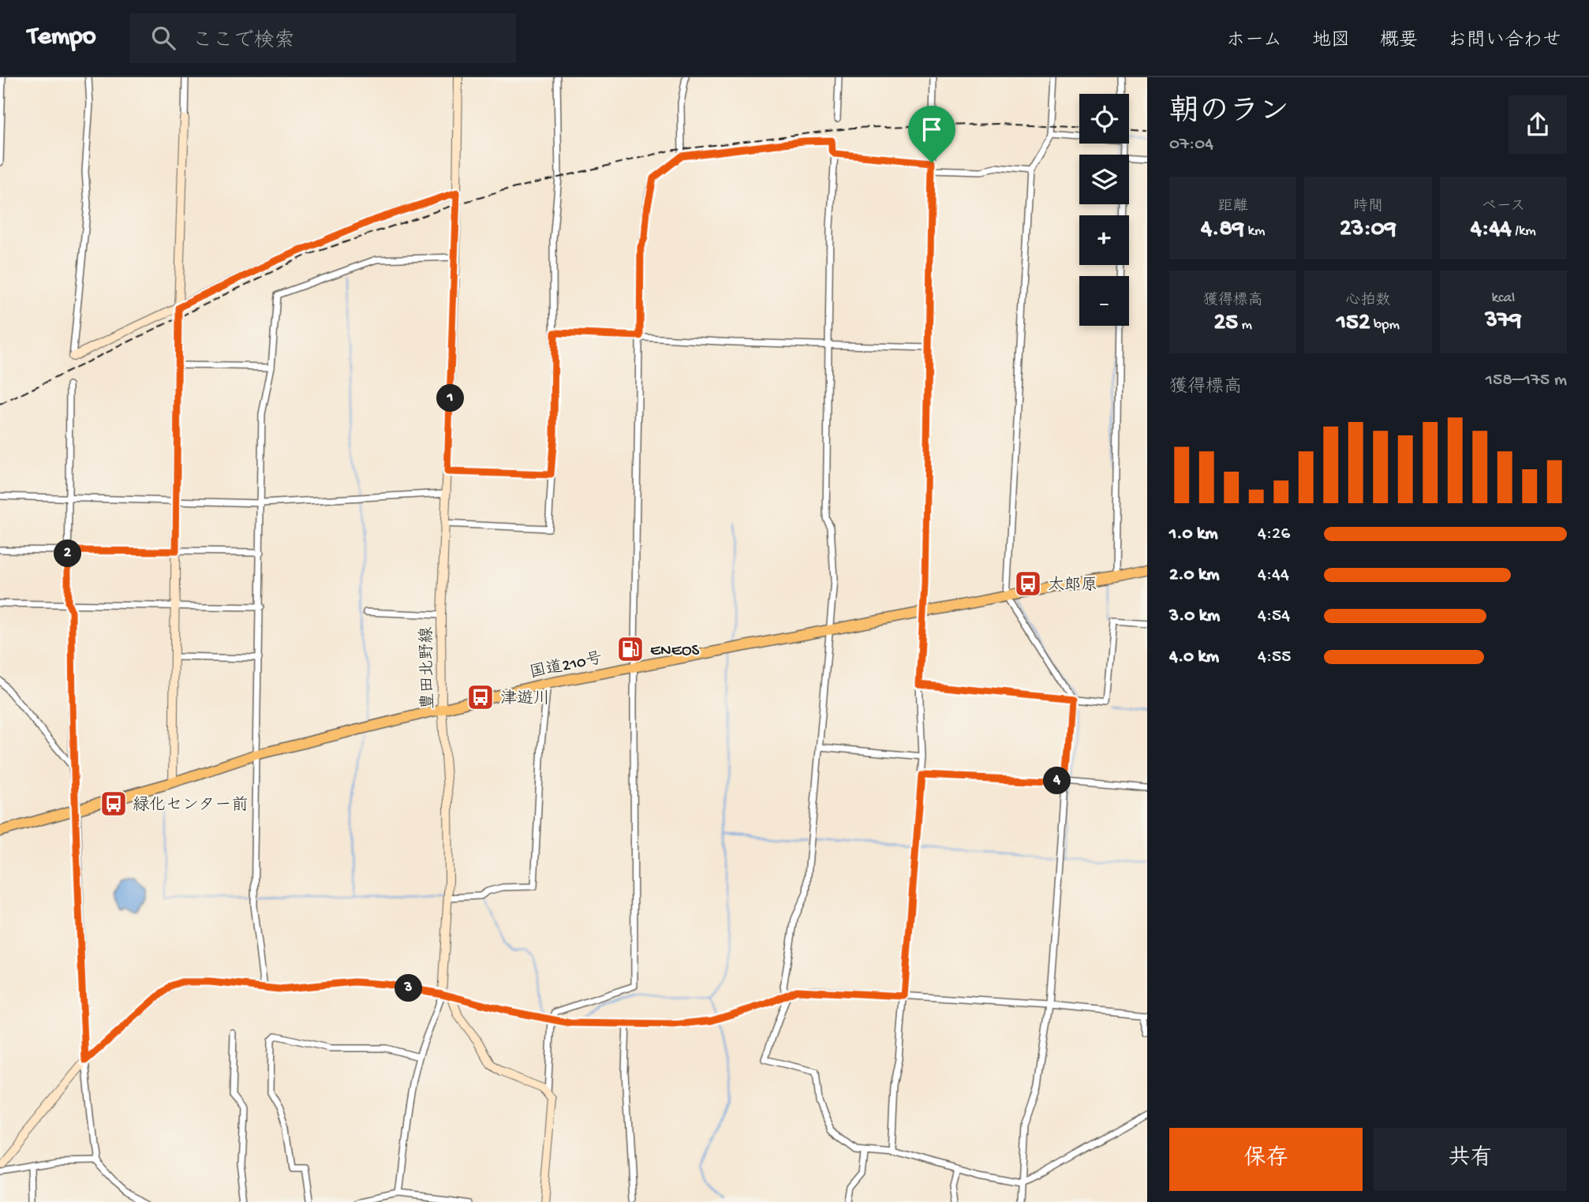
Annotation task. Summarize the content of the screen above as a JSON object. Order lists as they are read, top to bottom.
{
  "streets": {
    "highway": ["国道210号"],
    "street": ["豊田北野線"]
  },
  "crossings": [
    ["国道210号", "豊田北野線"]
  ],
  "places": {
    "bus stop": ["太郎原", "津遊川", "緑化センター前"],
    "fuel station": ["ENEOS"]
  },
  "page": {
    "header": "Tempo",
    "search": "ここで検索",
    "nav": [
      "ホーム",
      "地図",
      "概要",
      "お問い合わせ"
    ],
    "heading": ["朝のラン", "07:04"],
    "map_buttons": ["+", "−"],
    "stats": [
      ["距離", "4.89 km"],
      ["時間", "23:09"],
      ["ペース", "4:44 /km"],
      ["獲得標高", "25 m"],
      ["心拍数", "152 bpm"],
      ["kcal", "379"]
    ],
    "chart": ["獲得標高", "158–175 m"],
    "pins": [
      "1",
      "2",
      "4",
      "3"
    ],
    "list": [
      {
        "name": "1.0 km",
        "note": "4:26"
      },
      {
        "name": "2.0 km",
        "note": "4:44"
      },
      {
        "name": "3.0 km",
        "note": "4:54"
      },
      {
        "name": "4.0 km",
        "note": "4:55"
      }
    ],
    "buttons": ["保存", "共有"]
  }
}
